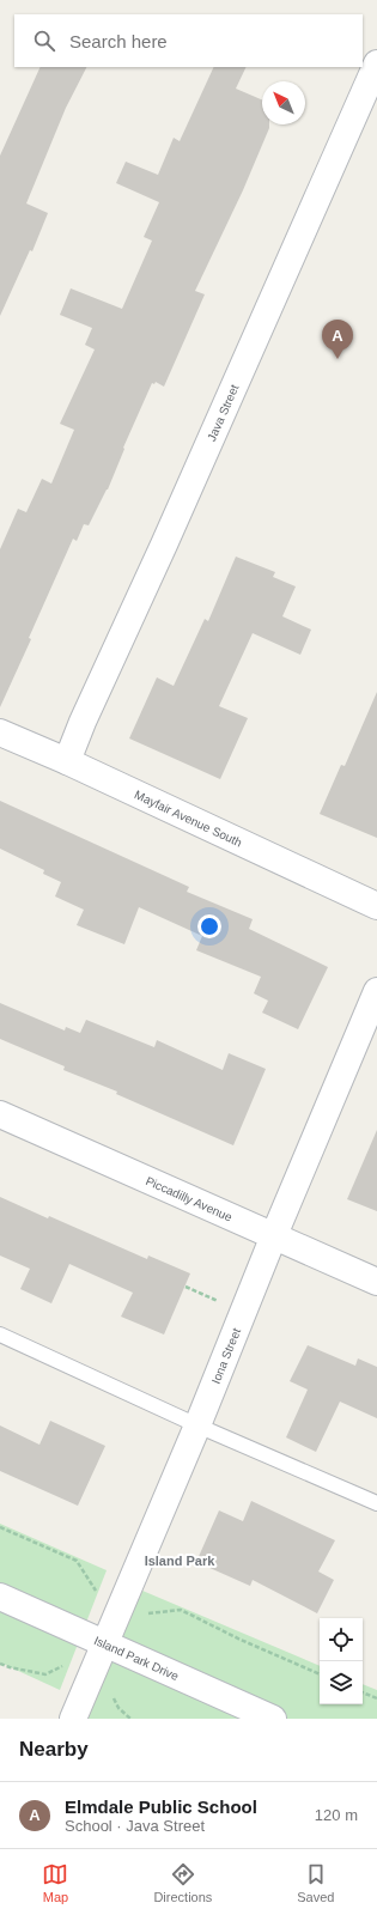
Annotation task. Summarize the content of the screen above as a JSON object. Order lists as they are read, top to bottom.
{
  "streets": {
    "street": [
      "Java Street",
      "Mayfair Avenue South",
      "Piccadilly Avenue",
      "Iona Street",
      "Island Park Drive"
    ]
  },
  "crossings": [
    ["Java Street", "Mayfair Avenue South"],
    ["Piccadilly Avenue", "Iona Street"],
    ["Iona Street", "Island Park Drive"]
  ],
  "districts": ["Island Park"],
  "north": "top left",
  "page": {
    "search": "Search here",
    "pins": "A",
    "heading": "Nearby",
    "list": [
      {
        "mark": "A",
        "name": "Elmdale Public School",
        "note": "School · Java Street",
        "value": "120 m"
      }
    ],
    "nav": ["Map", "Directions", "Saved"]
  }
}
